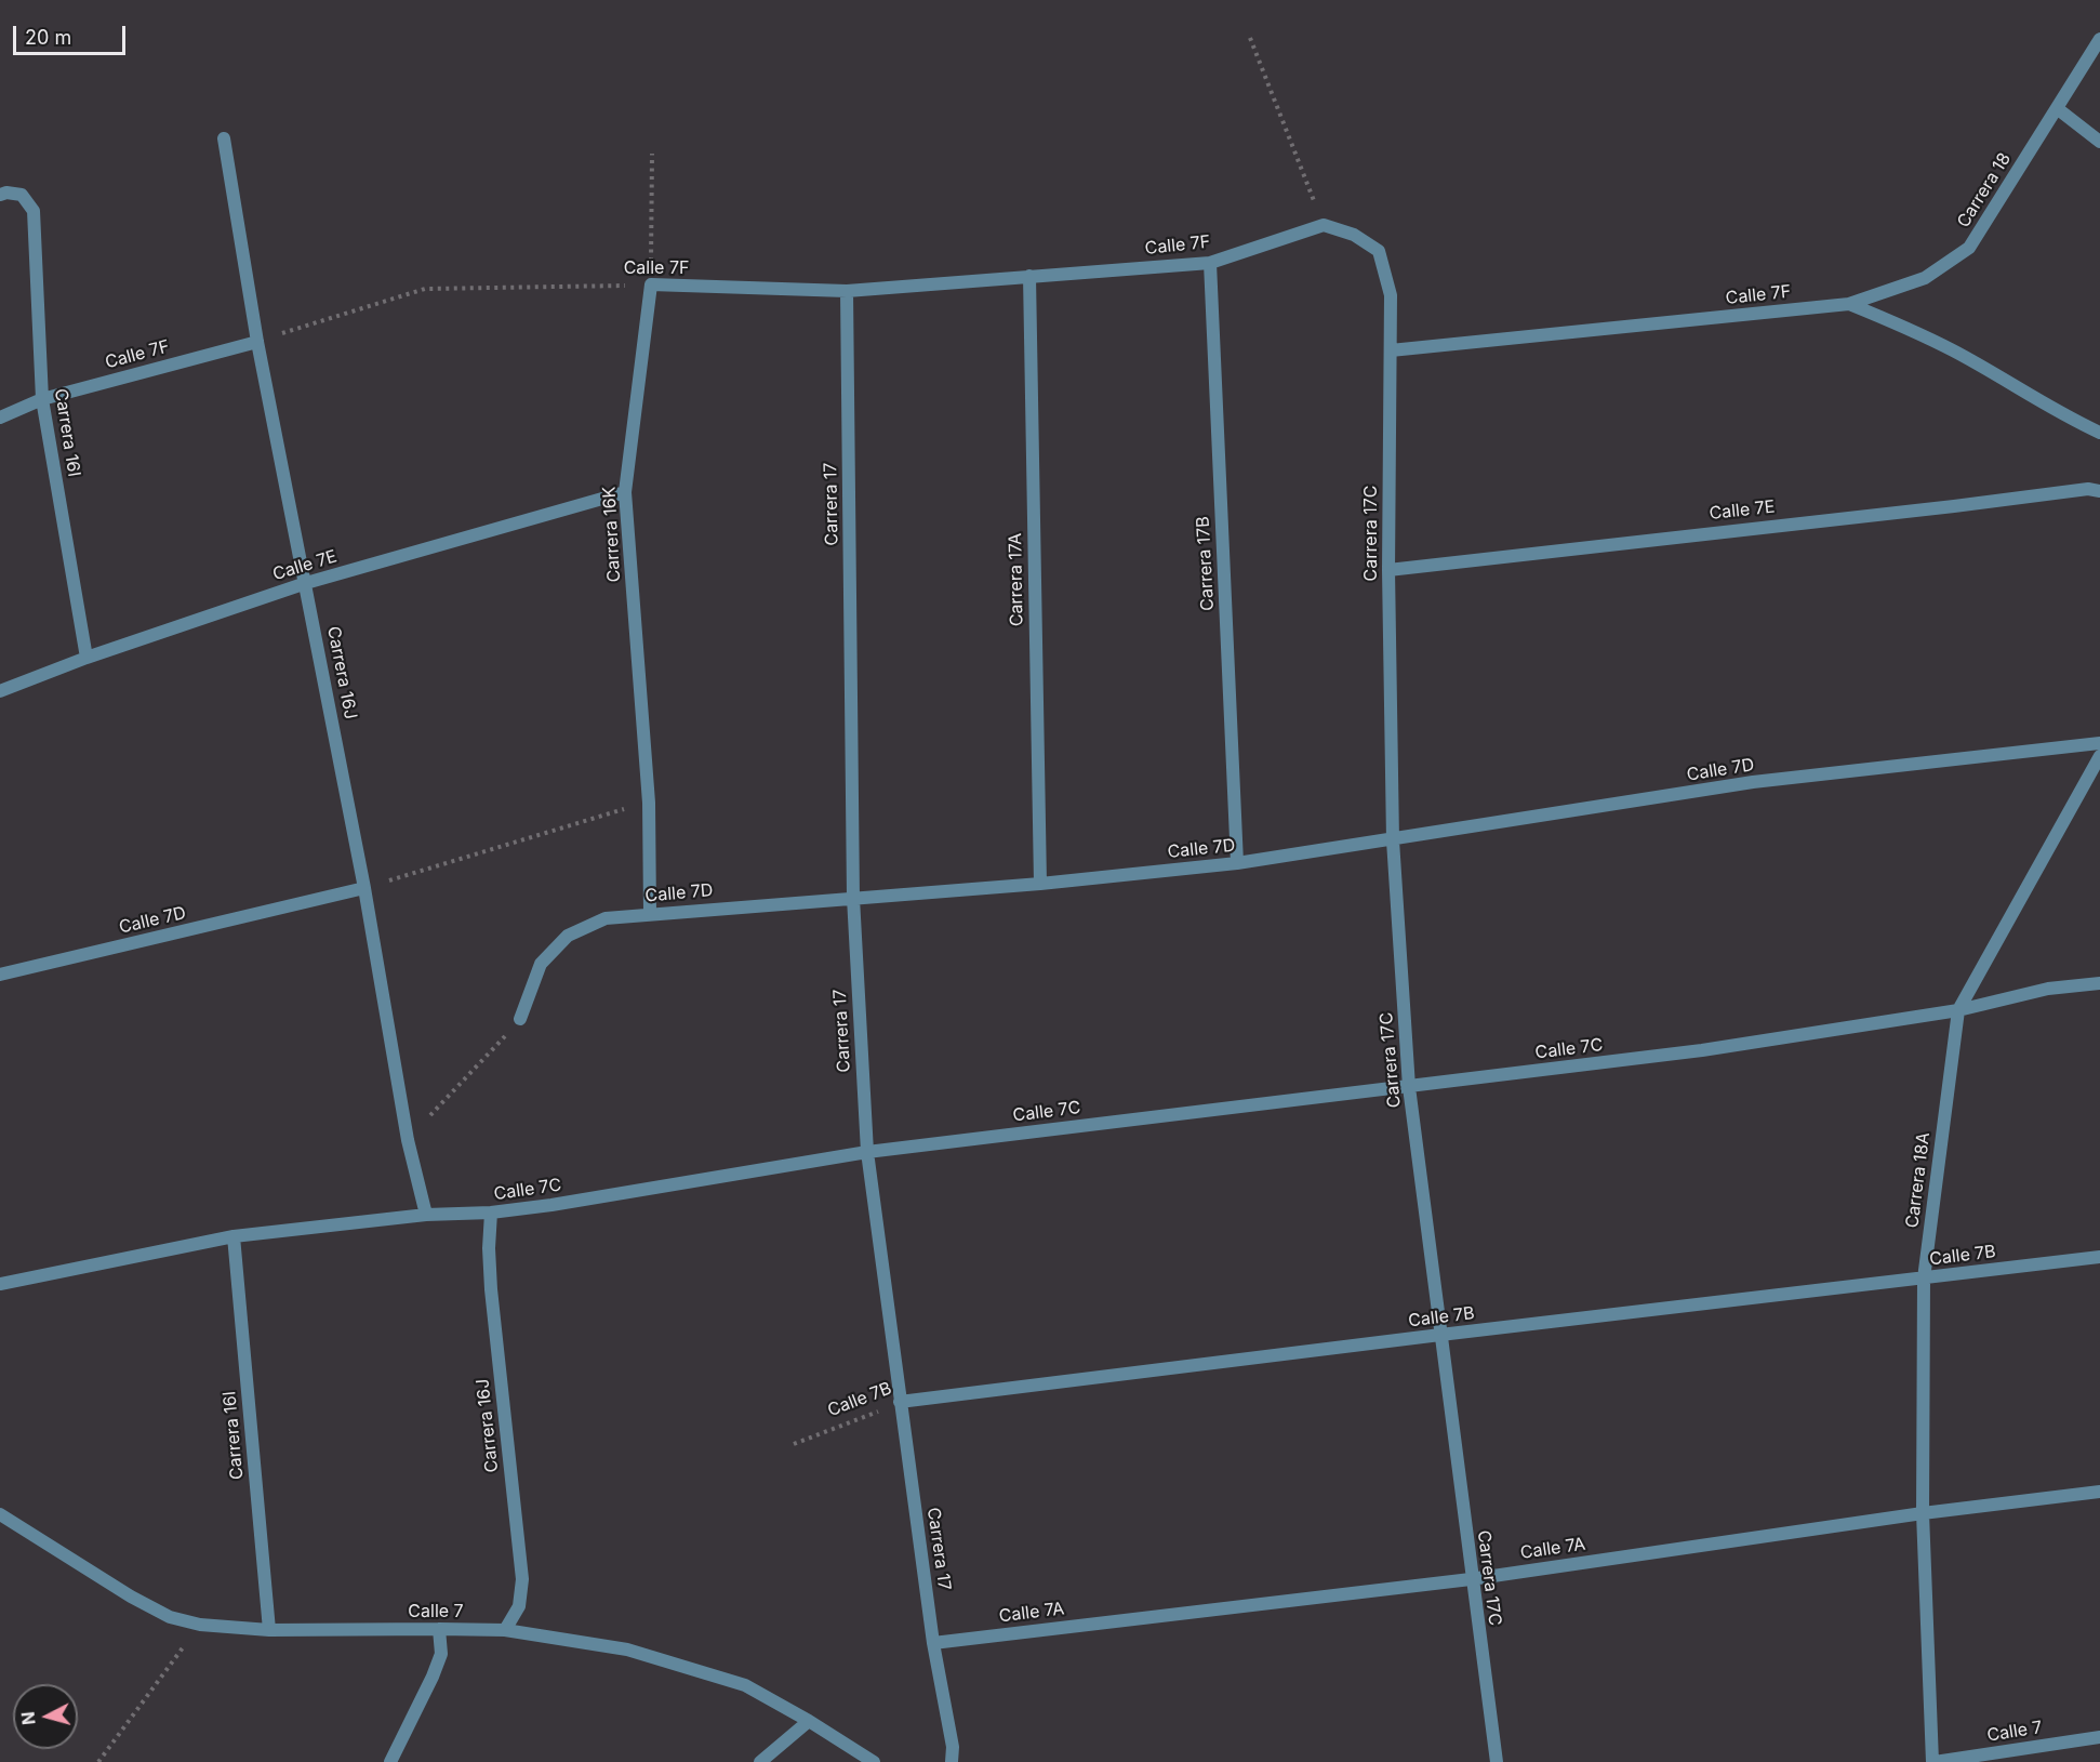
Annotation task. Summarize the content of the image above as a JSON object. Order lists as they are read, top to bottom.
{
  "streets": {
    "street": [
      "Carrera 18",
      "Calle 7F",
      "Carrera 16I",
      "Carrera 17",
      "Calle 7E",
      "Carrera 17C",
      "Carrera 16K",
      "Carrera 17B",
      "Carrera 17A",
      "Carrera 16J",
      "Calle 7D",
      "Calle 7C",
      "Carrera 18A",
      "Calle 7B",
      "Calle 7A",
      "Calle 7"
    ]
  },
  "crossings": [
    ["Carrera 18", "Calle 7F"],
    ["Calle 7F", "Carrera 16I"],
    ["Calle 7F", "Carrera 17"],
    ["Calle 7F", "Carrera 17C"],
    ["Calle 7F", "Carrera 16K"],
    ["Calle 7F", "Carrera 17B"],
    ["Calle 7F", "Carrera 17A"],
    ["Calle 7F", "Carrera 16J"],
    ["Carrera 16I", "Calle 7E"],
    ["Carrera 16I", "Calle 7C"],
    ["Carrera 16I", "Calle 7"],
    ["Carrera 17", "Calle 7D"],
    ["Carrera 17", "Calle 7C"],
    ["Carrera 17", "Calle 7B"],
    ["Carrera 17", "Calle 7A"],
    ["Calle 7E", "Carrera 17C"],
    ["Calle 7E", "Carrera 16K"],
    ["Calle 7E", "Carrera 16J"],
    ["Carrera 17C", "Calle 7D"],
    ["Carrera 17C", "Calle 7C"],
    ["Carrera 17C", "Calle 7B"],
    ["Carrera 17C", "Calle 7A"],
    ["Carrera 16K", "Calle 7D"],
    ["Carrera 17B", "Calle 7D"],
    ["Carrera 17A", "Calle 7D"],
    ["Carrera 16J", "Calle 7D"],
    ["Carrera 16J", "Calle 7C"],
    ["Carrera 16J", "Calle 7"],
    ["Calle 7C", "Carrera 18A"],
    ["Carrera 18A", "Calle 7B"],
    ["Carrera 18A", "Calle 7A"],
    ["Carrera 18A", "Calle 7"]
  ],
  "scale_bar": "20 m",
  "north": "left"
}
